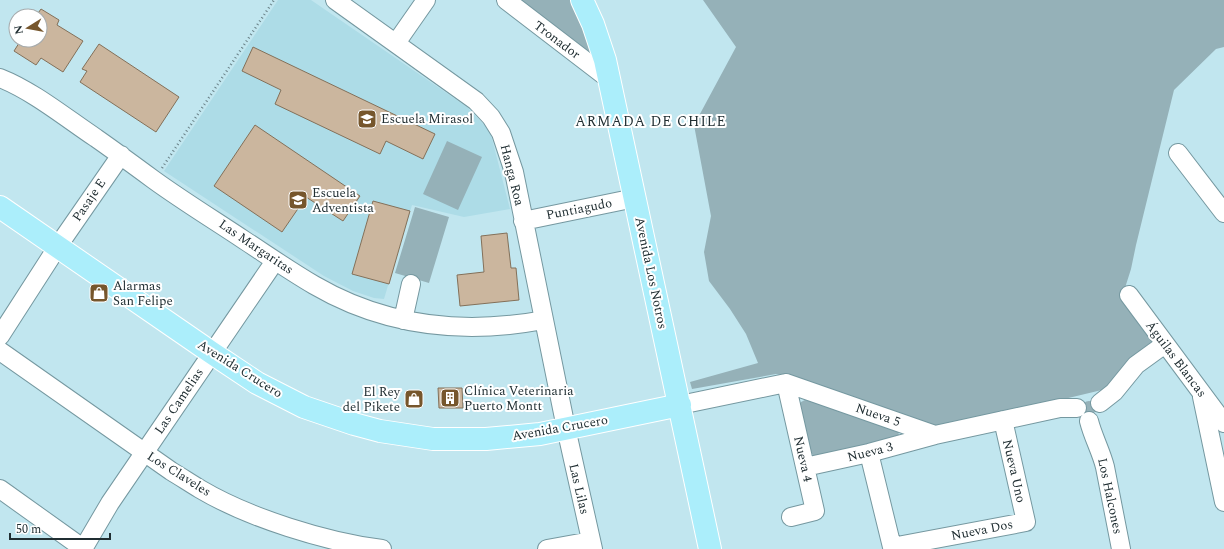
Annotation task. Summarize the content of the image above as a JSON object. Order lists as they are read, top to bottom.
{
  "streets": {
    "main road": ["Avenida Los Notros", "Avenida Crucero"],
    "street": [
      "Tronador",
      "Hanga Roa",
      "Pasaje E",
      "Puntiagudo",
      "Las Margaritas",
      "Águilas Blancas",
      "Las Camelias",
      "Nueva 5",
      "Nueva 3",
      "Nueva 4",
      "Nueva Uno",
      "Los Claveles",
      "Las Lilas",
      "Los Halcones",
      "Nueva Dos"
    ]
  },
  "crossings": [
    ["Tronador", "Avenida Los Notros"],
    ["Hanga Roa", "Puntiagudo"],
    ["Hanga Roa", "Las Margaritas"],
    ["Hanga Roa", "Avenida Crucero"],
    ["Hanga Roa", "Las Lilas"],
    ["Pasaje E", "Las Margaritas"],
    ["Pasaje E", "Avenida Crucero"],
    ["Puntiagudo", "Avenida Los Notros"],
    ["Las Margaritas", "Las Camelias"],
    ["Avenida Los Notros", "Avenida Crucero"],
    ["Avenida Crucero", "Las Camelias"],
    ["Avenida Crucero", "Las Lilas"],
    ["Las Camelias", "Los Claveles"],
    ["Nueva 5", "Nueva 3"],
    ["Nueva 5", "Nueva 4"],
    ["Nueva 3", "Nueva 4"],
    ["Nueva 3", "Nueva Dos"],
    ["Nueva Uno", "Nueva Dos"]
  ],
  "districts": ["ARMADA DE CHILE"],
  "places": {
    "school or university": ["Escuela Mirasol", "Escuela Adventista"],
    "shop": ["Alarmas San Felipe", "El Rey del Pikete"],
    "building": ["Clínica Veterinaria Puerto Montt"]
  },
  "scale_bar": "50 m",
  "north": "left"
}
